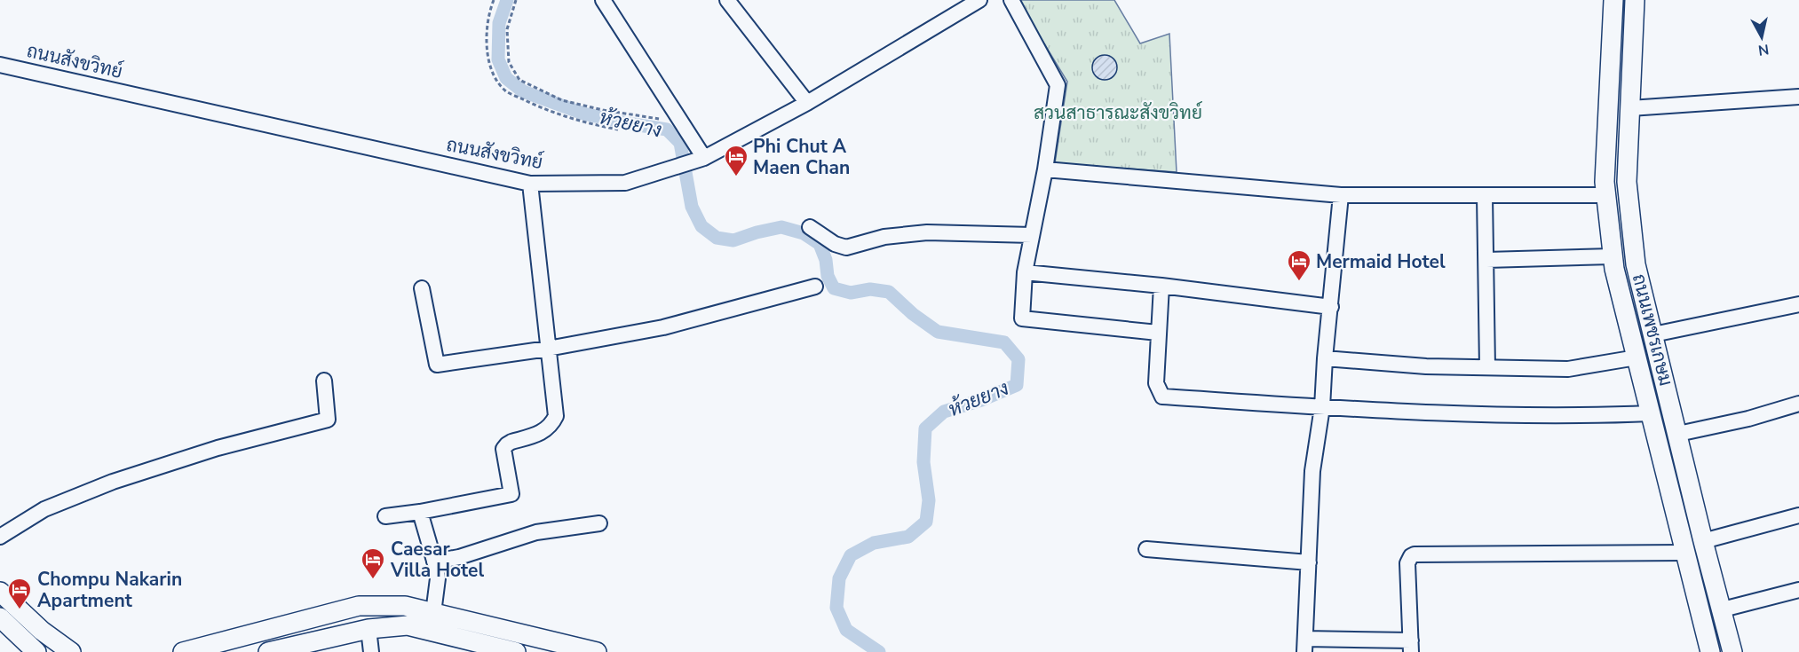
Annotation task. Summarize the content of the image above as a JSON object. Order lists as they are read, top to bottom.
{
  "streets": {
    "main road": ["ถนนเพชรเกษม"],
    "street": ["ถนนสังขวิทย์"]
  },
  "water": ["ห้วยยาง"],
  "parks": ["สวนสาธารณะสังขวิทย์"],
  "places": {
    "hotel": [
      "Phi Chut A Maen Chan",
      "Mermaid Hotel",
      "Caesar Villa Hotel",
      "Chompu Nakarin Apartment"
    ]
  },
  "north": "bottom"
}
